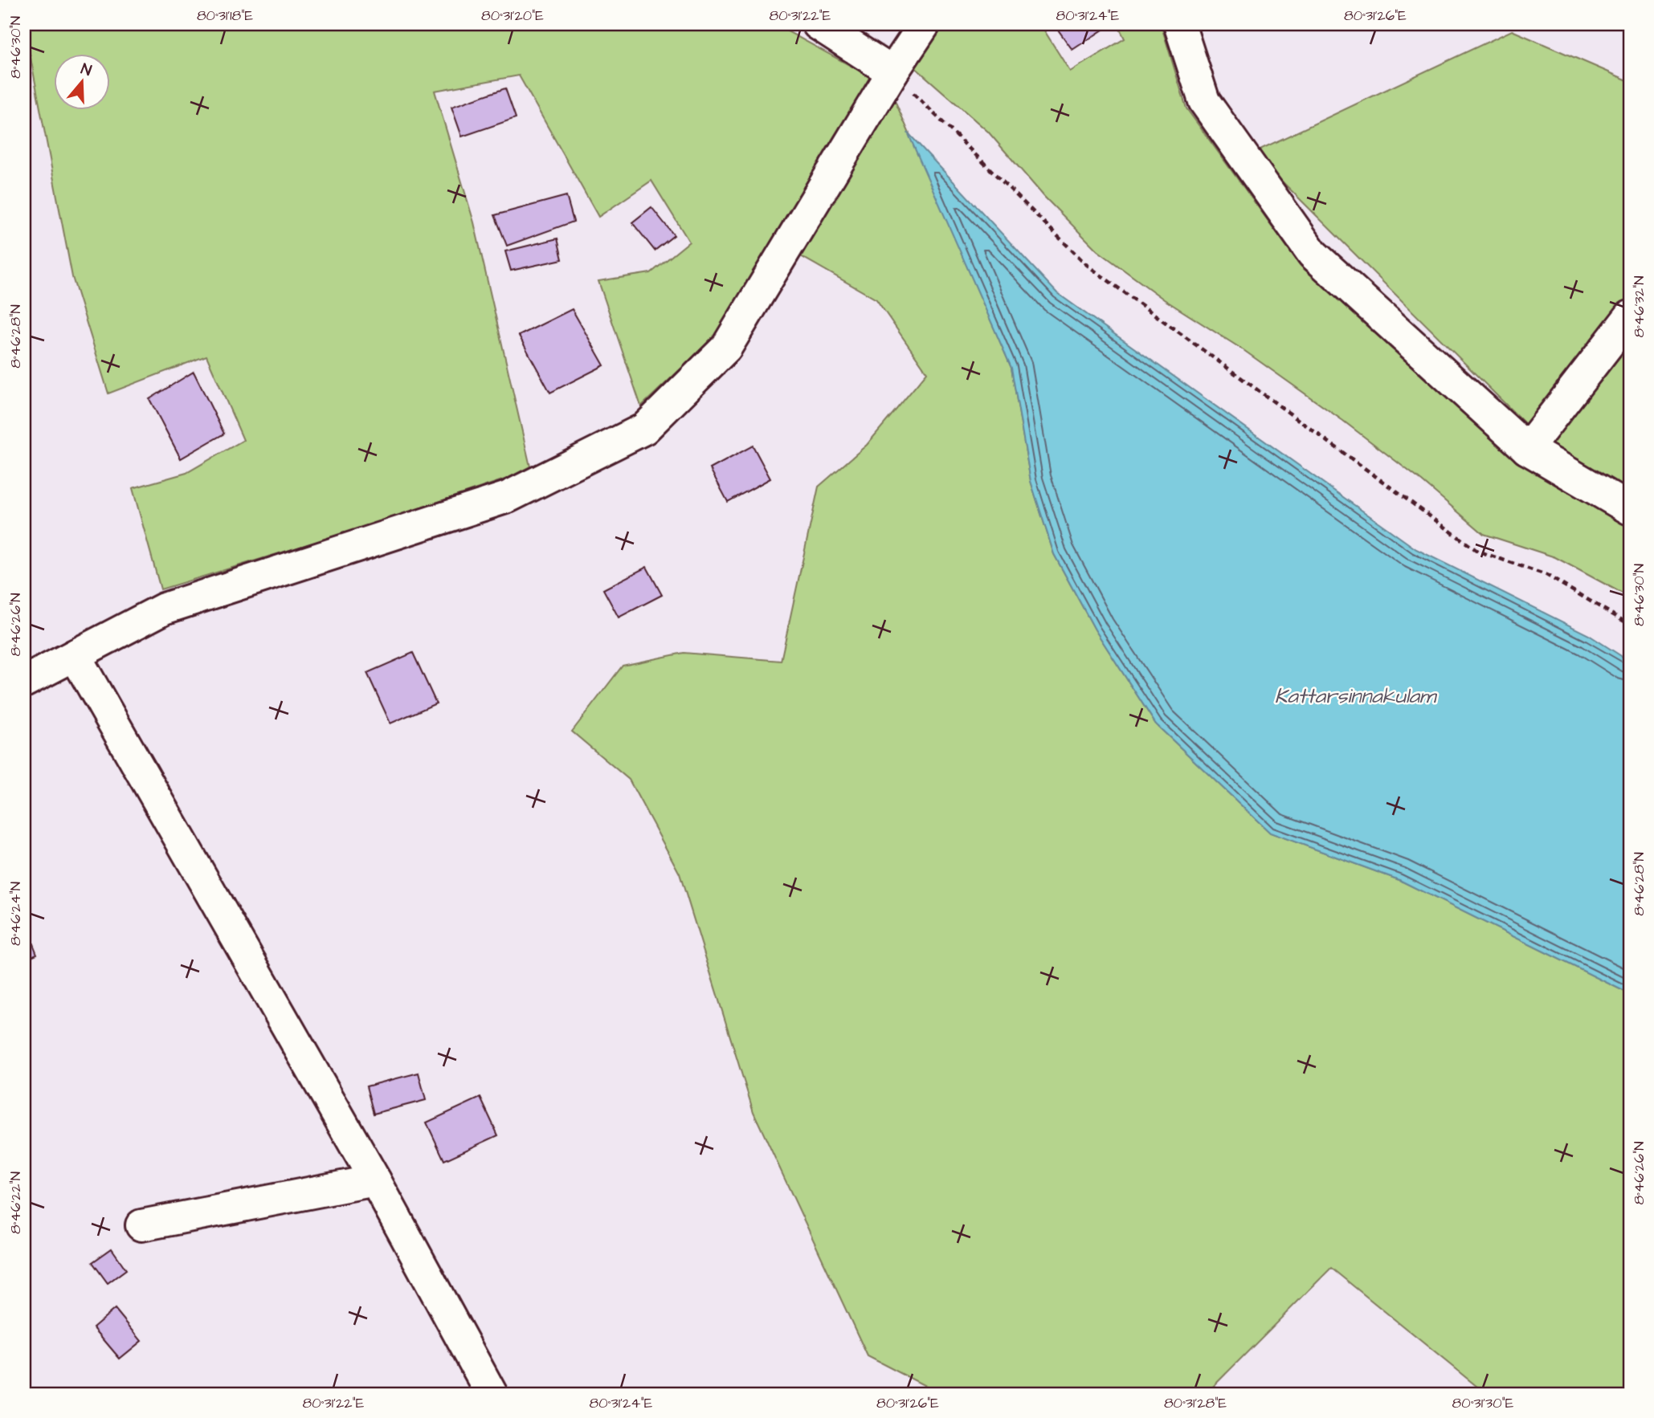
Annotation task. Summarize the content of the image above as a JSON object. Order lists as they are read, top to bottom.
{
  "water": ["Kattarsinnakulam"],
  "north": "top",
  "coordinates": [
    "80°31'18\"E",
    "80°31'20\"E",
    "80°31'22\"E",
    "80°31'24\"E",
    "80°31'26\"E",
    "8°46'30\"N",
    "8°46'32\"N",
    "8°46'28\"N",
    "8°46'26\"N",
    "8°46'24\"N",
    "8°46'22\"N",
    "80°31'28\"E",
    "80°31'30\"E"
  ]
}
